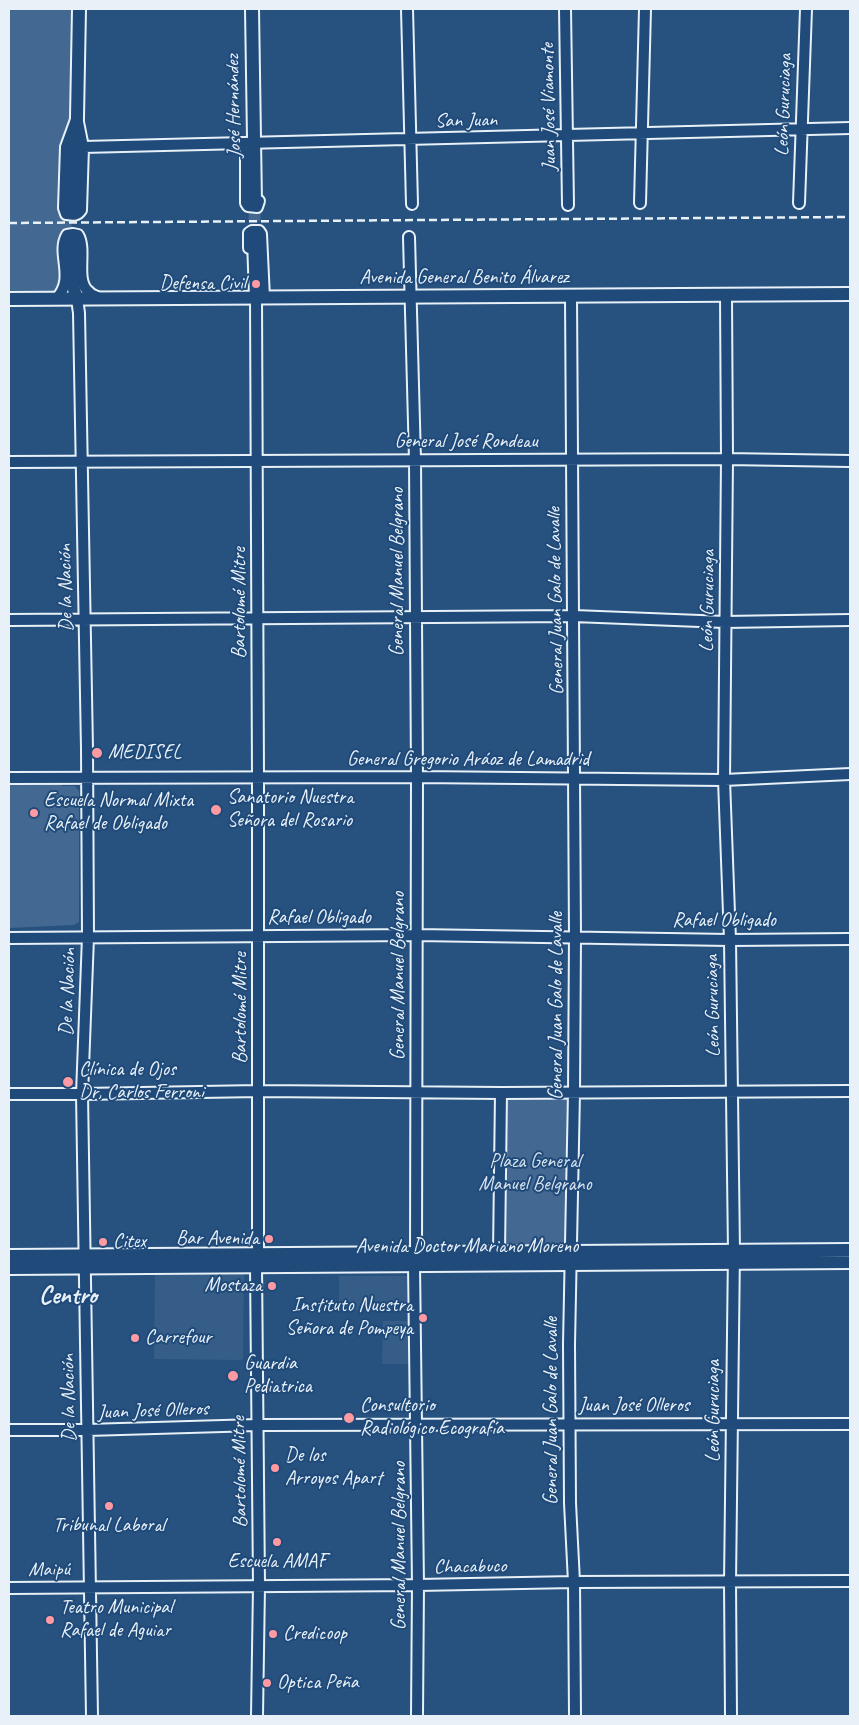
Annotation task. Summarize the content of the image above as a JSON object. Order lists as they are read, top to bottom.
{
  "streets": {
    "main road": ["José Hernández", "Avenida General Benito Álvarez", "Avenida Doctor Mariano Moreno"],
    "street": [
      "León Guruciaga",
      "Juan José Viamonte",
      "San Juan",
      "General José Rondeau",
      "General Manuel Belgrano",
      "De la Nación",
      "General Juan Galo de Lavalle",
      "Bartolomé Mitre",
      "General Gregorio Aráoz de Lamadrid",
      "Rafael Obligado",
      "Juan José Olleros",
      "Chacabuco",
      "Maipú"
    ]
  },
  "crossings": [
    ["León Guruciaga", "San Juan"],
    ["León Guruciaga", "Avenida General Benito Álvarez"],
    ["León Guruciaga", "General José Rondeau"],
    ["León Guruciaga", "General Gregorio Aráoz de Lamadrid"],
    ["León Guruciaga", "Rafael Obligado"],
    ["León Guruciaga", "Avenida Doctor Mariano Moreno"],
    ["León Guruciaga", "Juan José Olleros"],
    ["León Guruciaga", "Chacabuco"],
    ["José Hernández", "San Juan"],
    ["Juan José Viamonte", "San Juan"],
    ["Avenida General Benito Álvarez", "General Manuel Belgrano"],
    ["Avenida General Benito Álvarez", "De la Nación"],
    ["Avenida General Benito Álvarez", "General Juan Galo de Lavalle"],
    ["Avenida General Benito Álvarez", "Bartolomé Mitre"],
    ["General José Rondeau", "General Manuel Belgrano"],
    ["General José Rondeau", "De la Nación"],
    ["General José Rondeau", "General Juan Galo de Lavalle"],
    ["General José Rondeau", "Bartolomé Mitre"],
    ["General Manuel Belgrano", "General Gregorio Aráoz de Lamadrid"],
    ["General Manuel Belgrano", "Rafael Obligado"],
    ["General Manuel Belgrano", "Avenida Doctor Mariano Moreno"],
    ["General Manuel Belgrano", "Juan José Olleros"],
    ["General Manuel Belgrano", "Chacabuco"],
    ["De la Nación", "General Gregorio Aráoz de Lamadrid"],
    ["De la Nación", "Rafael Obligado"],
    ["De la Nación", "Avenida Doctor Mariano Moreno"],
    ["De la Nación", "Juan José Olleros"],
    ["De la Nación", "Chacabuco"],
    ["De la Nación", "Maipú"],
    ["General Juan Galo de Lavalle", "General Gregorio Aráoz de Lamadrid"],
    ["General Juan Galo de Lavalle", "Rafael Obligado"],
    ["General Juan Galo de Lavalle", "Avenida Doctor Mariano Moreno"],
    ["General Juan Galo de Lavalle", "Juan José Olleros"],
    ["General Juan Galo de Lavalle", "Chacabuco"],
    ["Bartolomé Mitre", "General Gregorio Aráoz de Lamadrid"],
    ["Bartolomé Mitre", "Rafael Obligado"],
    ["Bartolomé Mitre", "Avenida Doctor Mariano Moreno"],
    ["Bartolomé Mitre", "Juan José Olleros"],
    ["Bartolomé Mitre", "Chacabuco"],
    ["Chacabuco", "Maipú"]
  ],
  "districts": ["Centro"],
  "parks": ["Plaza General Manuel Belgrano"],
  "places": [
    "Defensa Civil",
    "MEDISEL",
    "Sanatorio Nuestra Señora del Rosario",
    "Escuela Normal Mixta Rafael de Obligado",
    "Clínica de Ojos Dr, Carlos Ferroni",
    "Bar Avenida",
    "Citex",
    "Mostaza",
    "Instituto Nuestra Señora de Pompeya",
    "Carrefour",
    "Guardia Pediatrica",
    "Consultorio Radiológico Ecografía",
    "De los Arroyos Apart",
    "Tribunal Laboral",
    "Escuela AMAF",
    "Teatro Municipal Rafael de Aguiar",
    "Credicoop",
    "Optica Peña"
  ]
}
